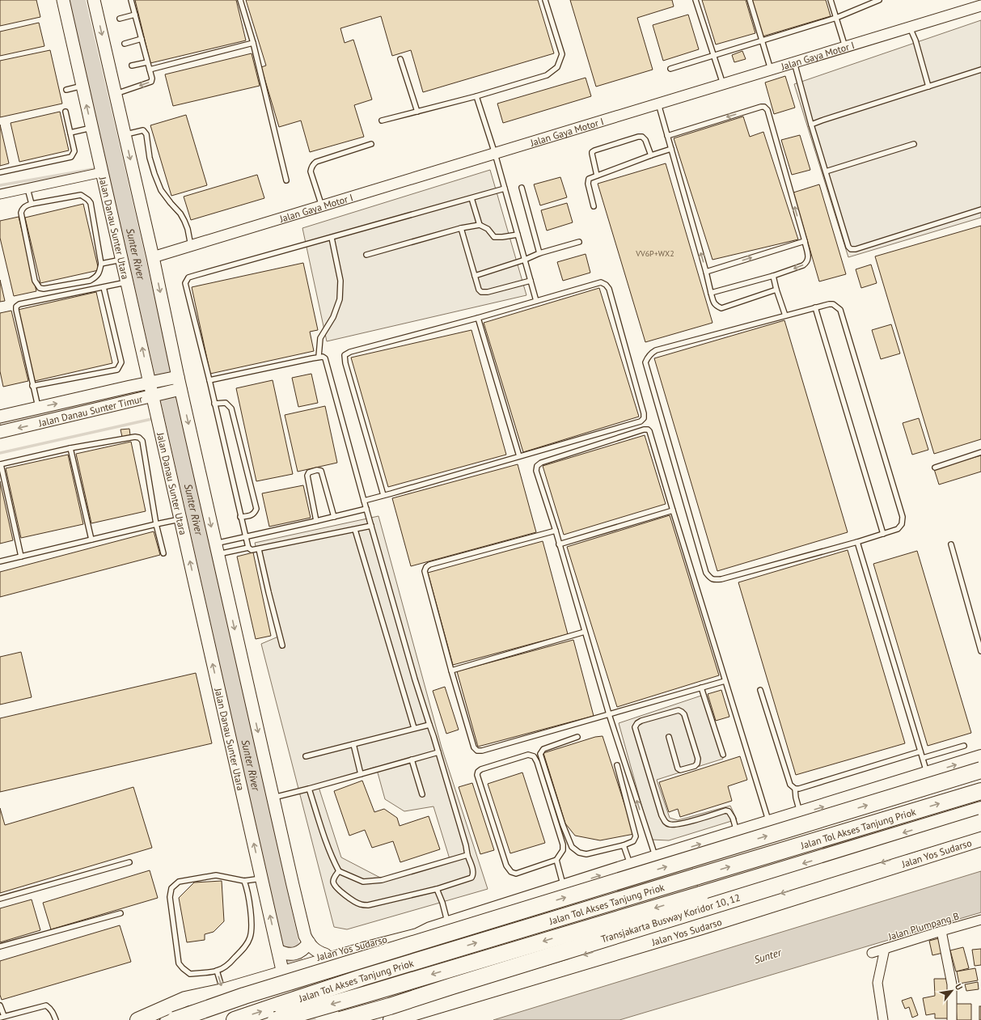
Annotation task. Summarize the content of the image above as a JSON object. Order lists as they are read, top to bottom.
{
  "streets": {
    "highway": ["Jalan Tol Akses Tanjung Priok", "Jalan Yos Sudarso"],
    "main road": ["Jalan Danau Sunter Utara", "Jalan Danau Sunter Timur"],
    "street": ["Jalan Gaya Motor I", "Jalan Plumpang B"],
    "lane": ["Transjakarta Busway Koridor 10, 12"]
  },
  "crossings": [
    ["Jalan Danau Sunter Utara", "Jalan Danau Sunter Timur"],
    ["Jalan Danau Sunter Utara", "Jalan Yos Sudarso"]
  ],
  "one_way": ["Transjakarta Busway Koridor 10, 12"],
  "water": ["Sunter River", "Sunter"],
  "house_numbers": ["VV6P+WX2"],
  "north": "top right"
}
